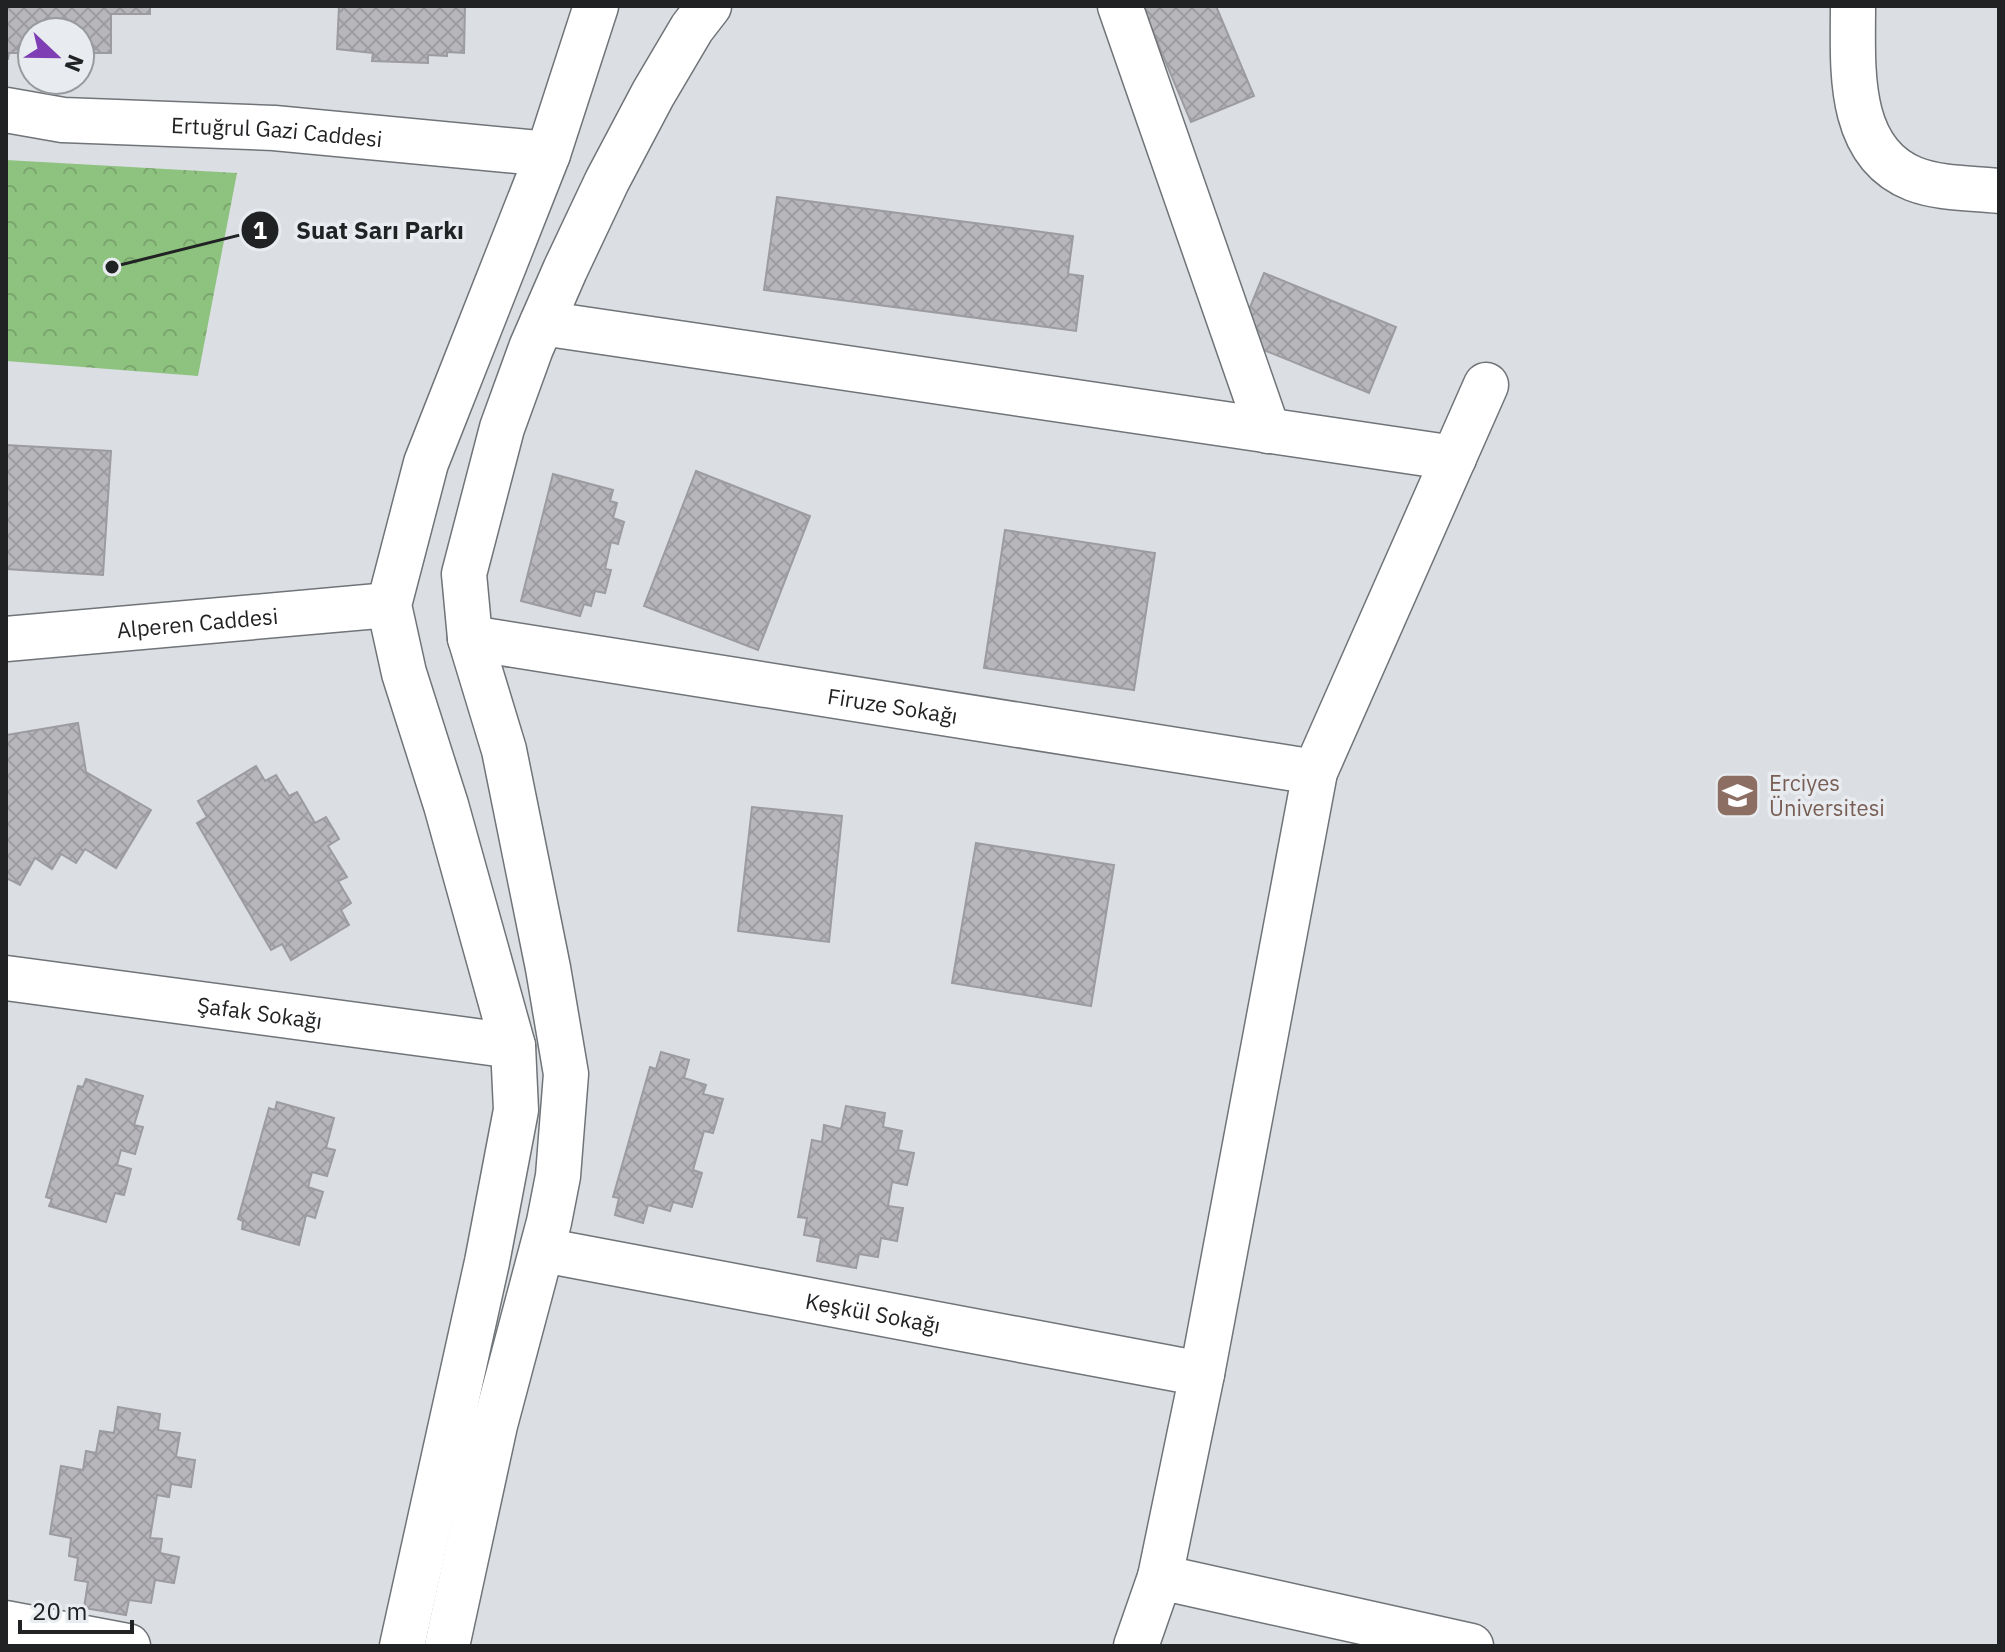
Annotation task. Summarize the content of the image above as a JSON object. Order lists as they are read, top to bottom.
{
  "streets": {
    "street": [
      "Ertuğrul Gazi Caddesi",
      "Alperen Caddesi",
      "Firuze Sokağı",
      "Şafak Sokağı",
      "Keşkül Sokağı"
    ]
  },
  "places": {
    "other": ["Suat Sarı Parkı"],
    "school or university": ["Erciyes Üniversitesi"]
  },
  "scale_bar": "20 m",
  "north": "right"
}
